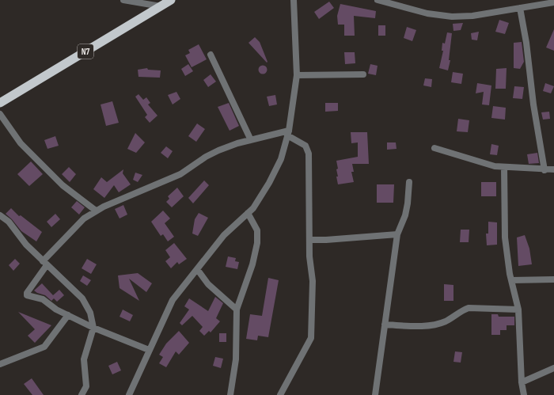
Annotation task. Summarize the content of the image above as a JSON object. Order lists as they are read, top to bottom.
{
  "streets": {
    "highway": ["N7"]
  }
}
